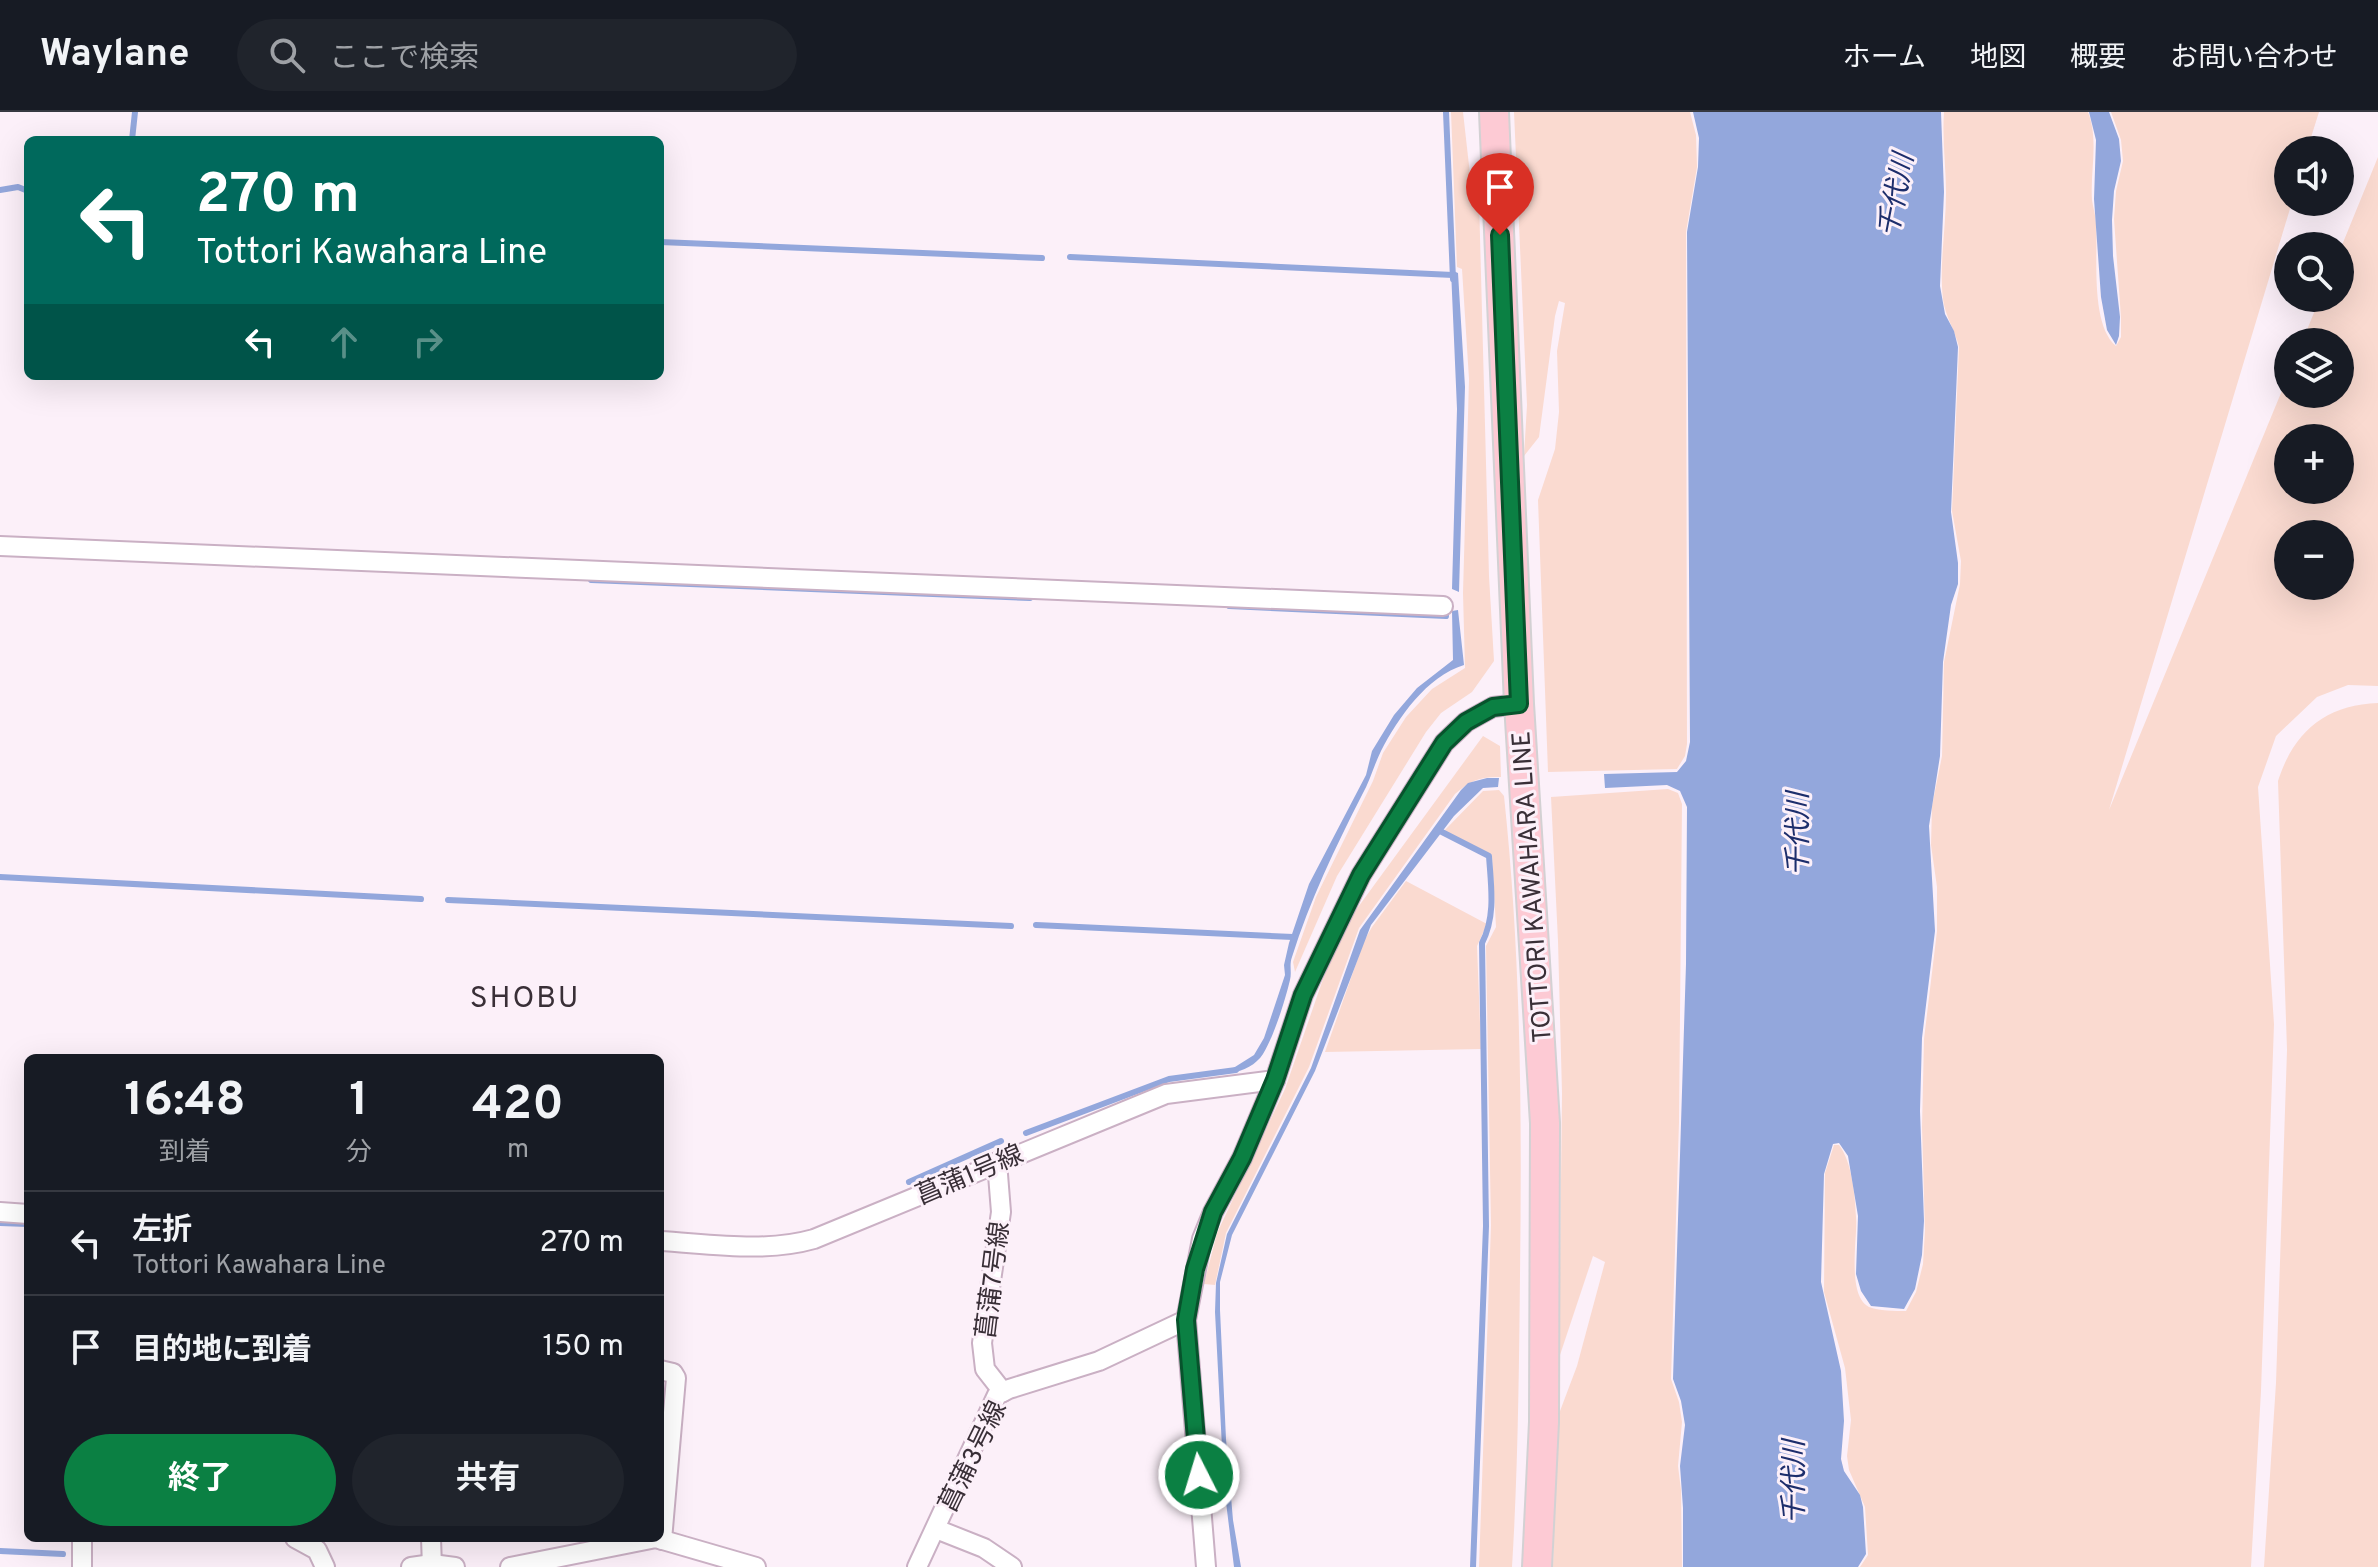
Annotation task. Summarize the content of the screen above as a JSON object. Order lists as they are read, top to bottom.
{
  "streets": {
    "main road": ["TOTTORI KAWAHARA LINE"],
    "street": ["菖蒲1号線", "菖蒲7号線", "菖蒲3号線"]
  },
  "crossings": [
    ["菖蒲1号線", "菖蒲7号線"],
    ["菖蒲7号線", "菖蒲3号線"]
  ],
  "districts": ["SHOBU"],
  "water": ["千代川"],
  "page": {
    "header": "Waylane",
    "search": "ここで検索",
    "nav": [
      "ホーム",
      "地図",
      "概要",
      "お問い合わせ"
    ],
    "map_buttons": ["+", "−"],
    "turn": ["270 m", "Tottori Kawahara Line"],
    "eta": [
      "16:48",
      "到着",
      "1",
      "分",
      "420",
      "m"
    ],
    "list": [
      {
        "name": "左折",
        "note": "Tottori Kawahara Line",
        "value": "270 m"
      },
      {
        "name": "目的地に到着",
        "value": "150 m"
      }
    ],
    "buttons": ["終了", "共有"]
  }
}
